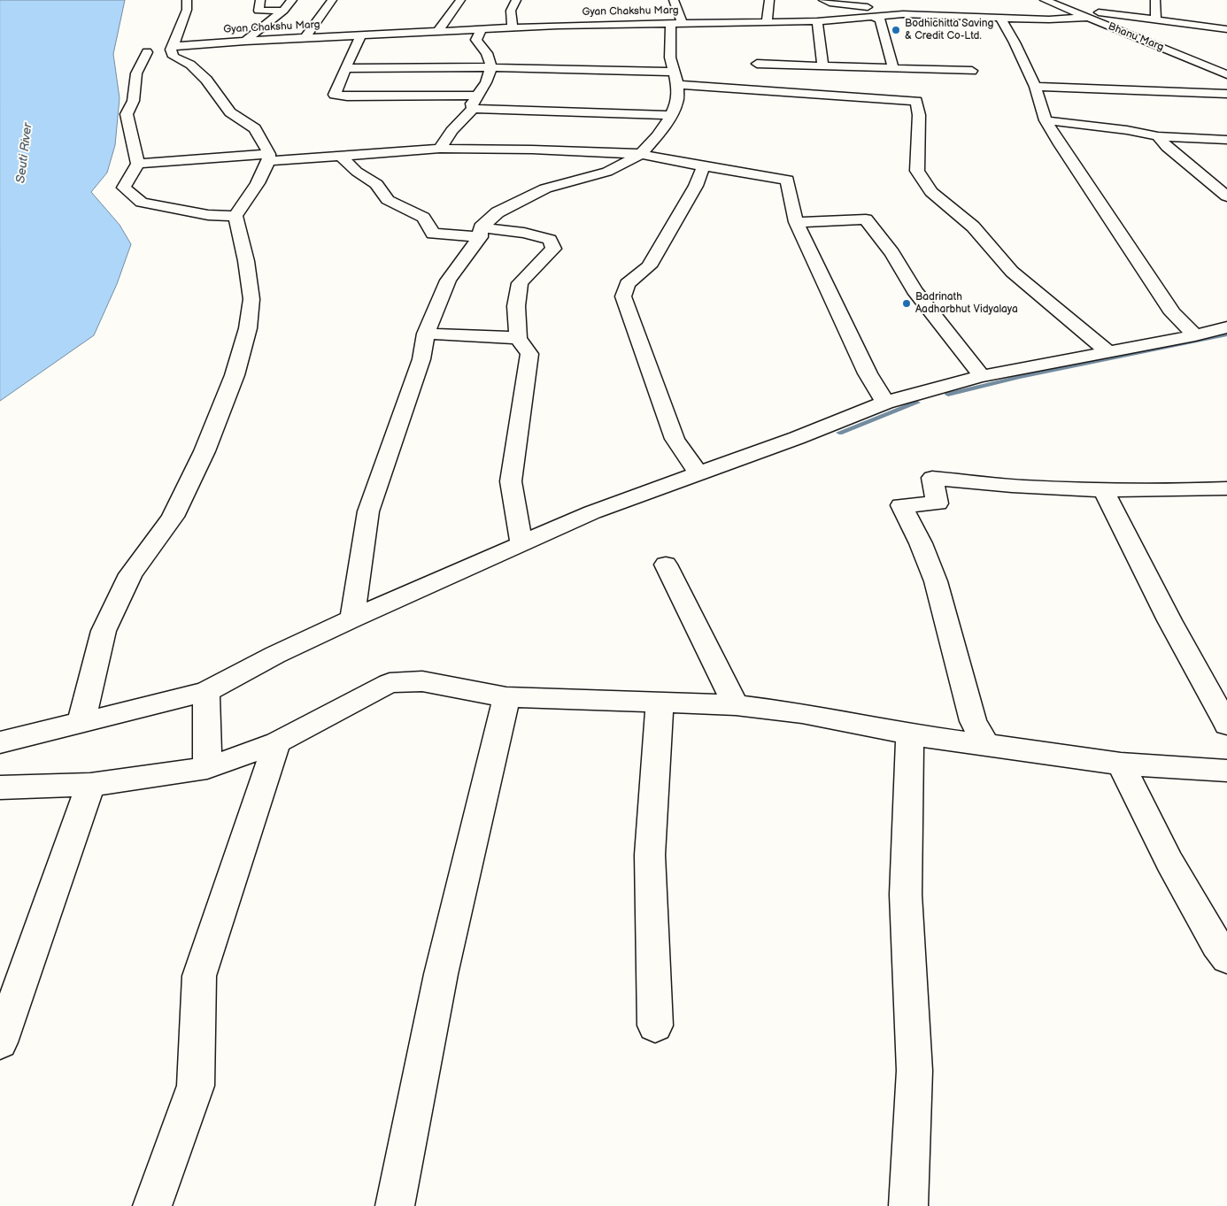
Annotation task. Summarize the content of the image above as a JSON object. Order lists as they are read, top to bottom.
{
  "streets": {
    "street": ["Gyan Chakshu Marg", "Bhanu Marg"]
  },
  "crossings": [
    ["Gyan Chakshu Marg", "Bhanu Marg"]
  ],
  "water": ["Seuti River"],
  "places": ["Bodhichitta Saving & Credit Co-Ltd.", "Badrinath Aadharbhut Vidyalaya"]
}
